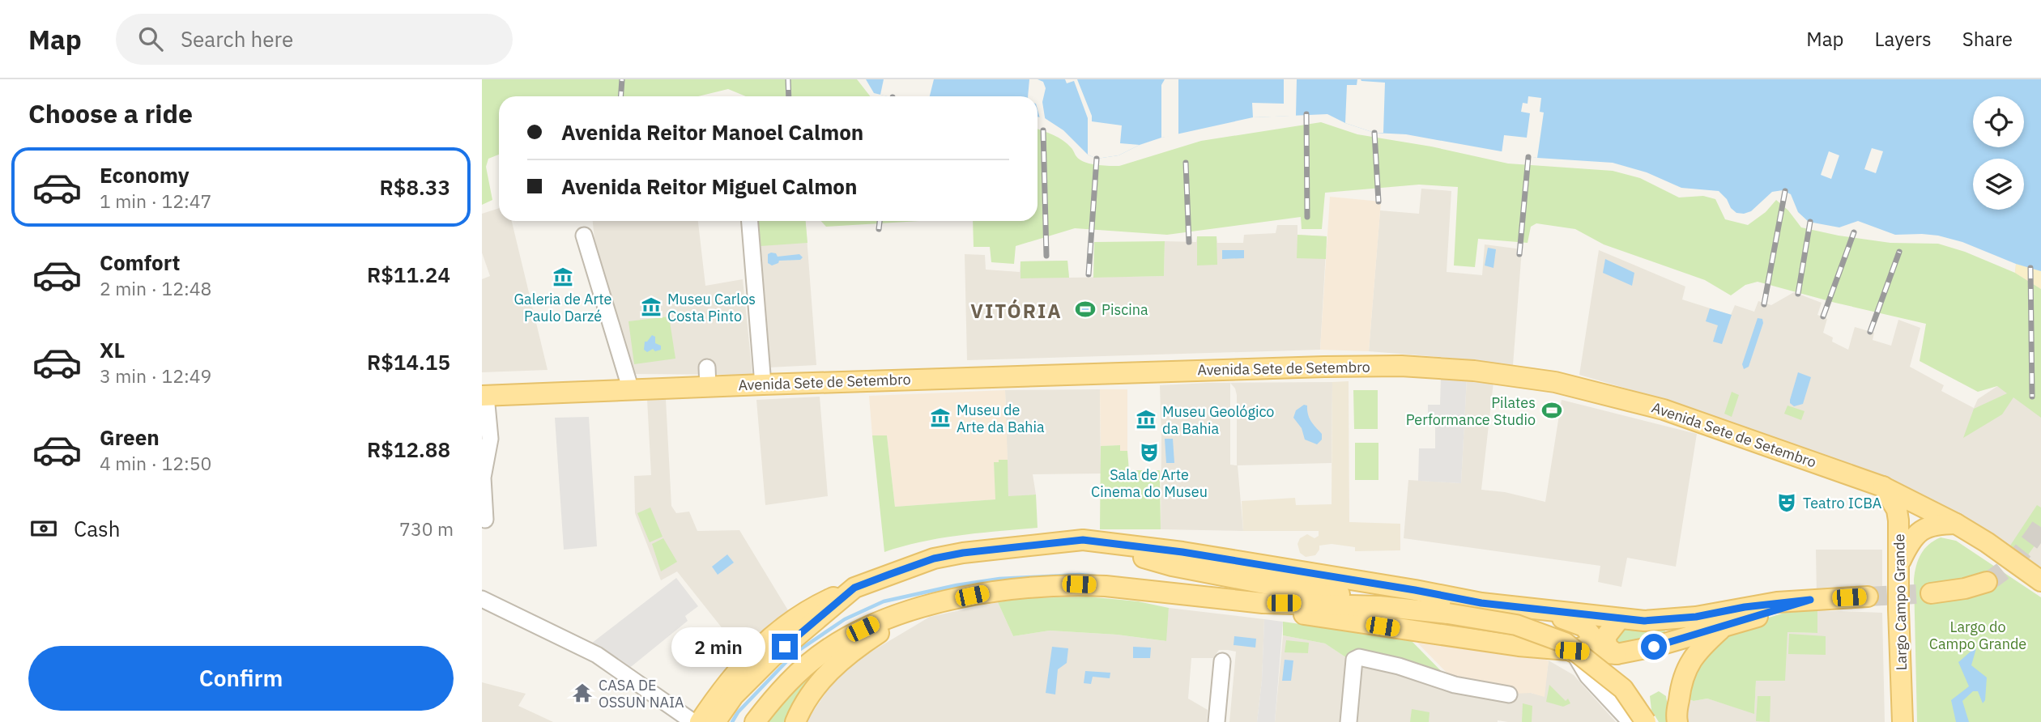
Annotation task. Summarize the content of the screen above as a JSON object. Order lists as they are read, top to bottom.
{
  "streets": {
    "main road": ["Avenida Sete de Setembro", "Largo Campo Grande"]
  },
  "crossings": [
    ["Avenida Sete de Setembro", "Largo Campo Grande"]
  ],
  "districts": ["VITÓRIA"],
  "parks": ["Largo do Campo Grande"],
  "places": {
    "museum": [
      "Galeria de Arte Paulo Darzé",
      "Museu Carlos Costa Pinto",
      "Museu de Arte da Bahia",
      "Museu Geológico da Bahia"
    ],
    "sports": ["Piscina", "Pilates Performance Studio"],
    "theatre": ["Sala de Arte Cinema do Museu", "Teatro ICBA"],
    "temple": ["CASA DE OSSUN NAIA"]
  },
  "page": {
    "header": "Map",
    "search": "Search here",
    "nav": ["Map", "Layers", "Share"],
    "heading": "Choose a ride",
    "banner": ["Avenida Reitor Manoel Calmon", "Avenida Reitor Miguel Calmon"],
    "list": [
      {
        "name": "Economy",
        "note": "1 min · 12:47",
        "value": "R$8.33"
      },
      {
        "name": "Comfort",
        "note": "2 min · 12:48",
        "value": "R$11.24"
      },
      {
        "name": "XL",
        "note": "3 min · 12:49",
        "value": "R$14.15"
      },
      {
        "name": "Green",
        "note": "4 min · 12:50",
        "value": "R$12.88"
      }
    ],
    "pay": ["Cash", "730 m"],
    "bubble": "2 min",
    "buttons": "Confirm"
  }
}
